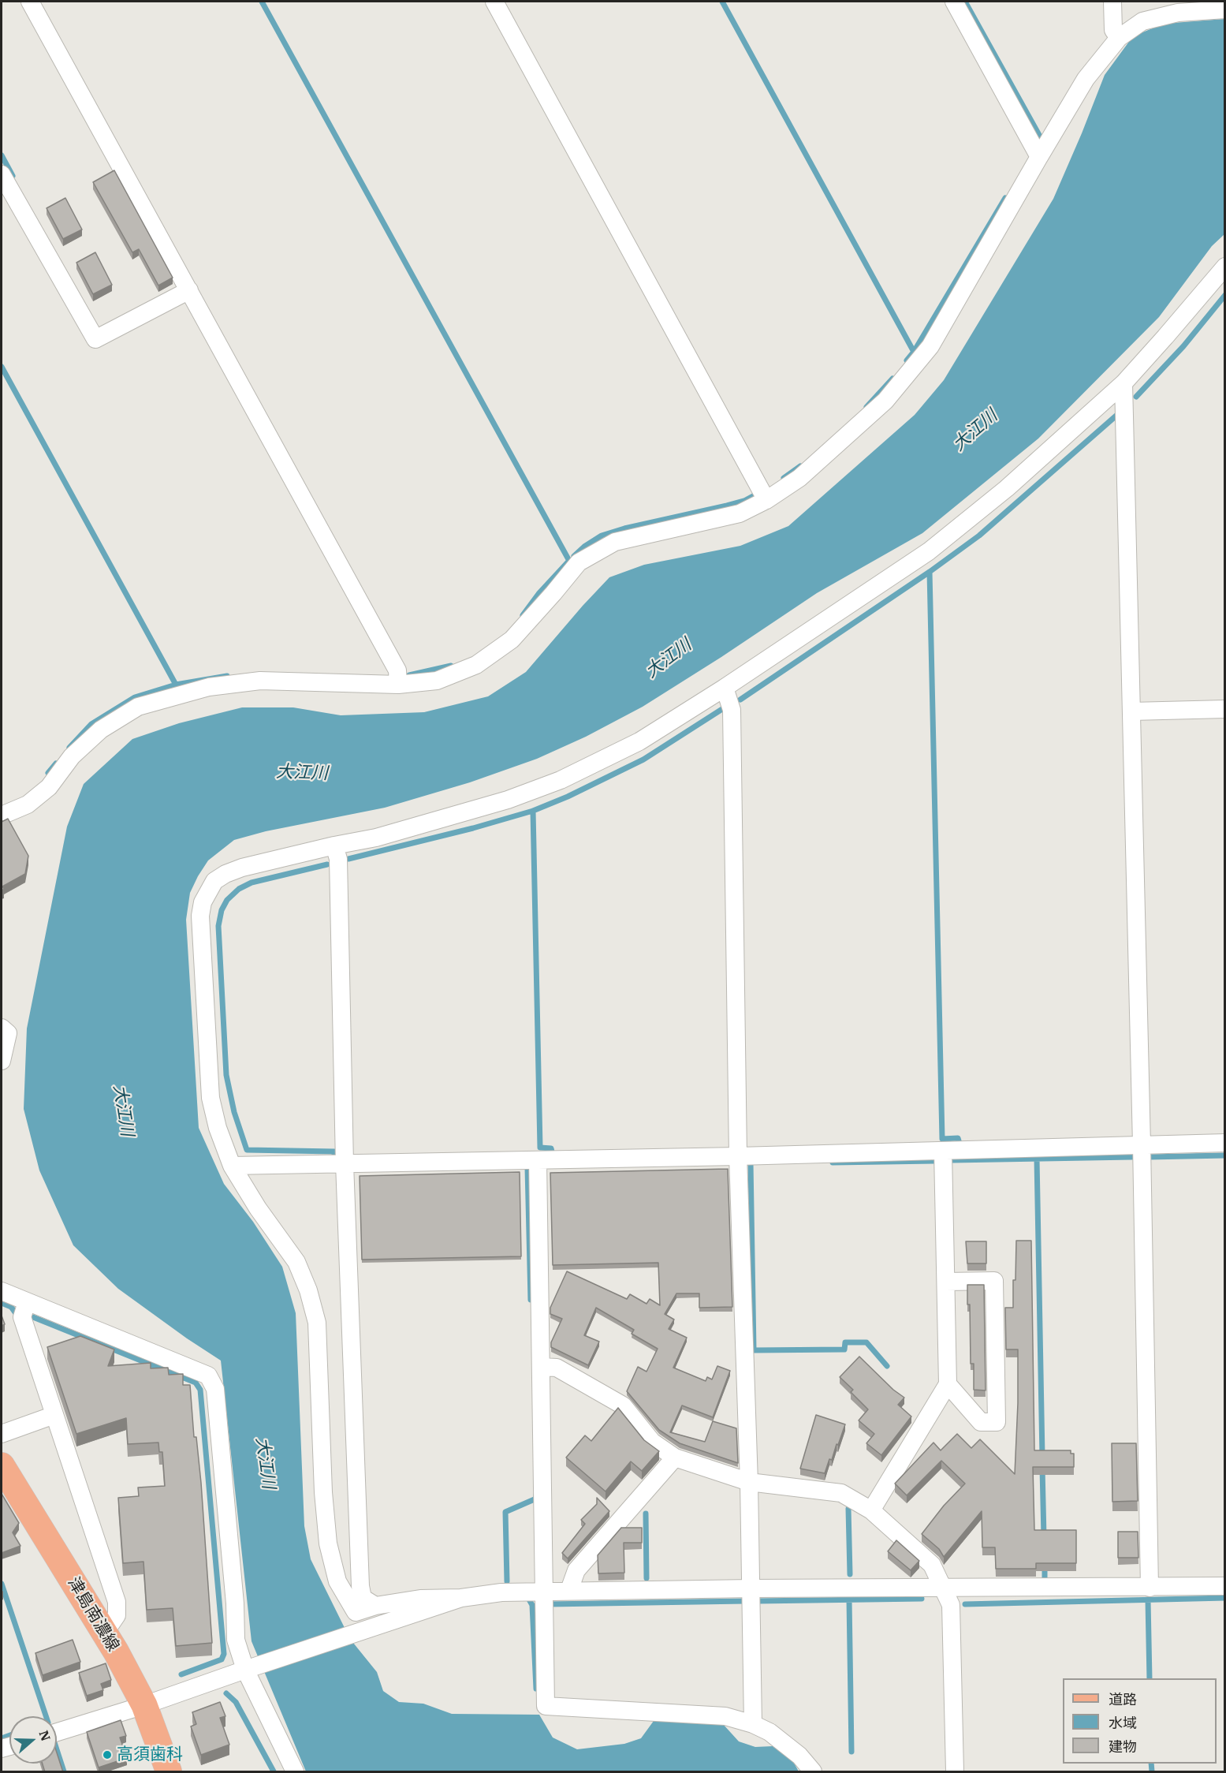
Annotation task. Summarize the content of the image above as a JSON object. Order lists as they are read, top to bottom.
{
  "streets": {
    "main road": ["津島南濃線"]
  },
  "water": ["大江川"],
  "places": ["高須歯科"],
  "legend": ["道路", "水域", "建物"],
  "north": "right"
}
